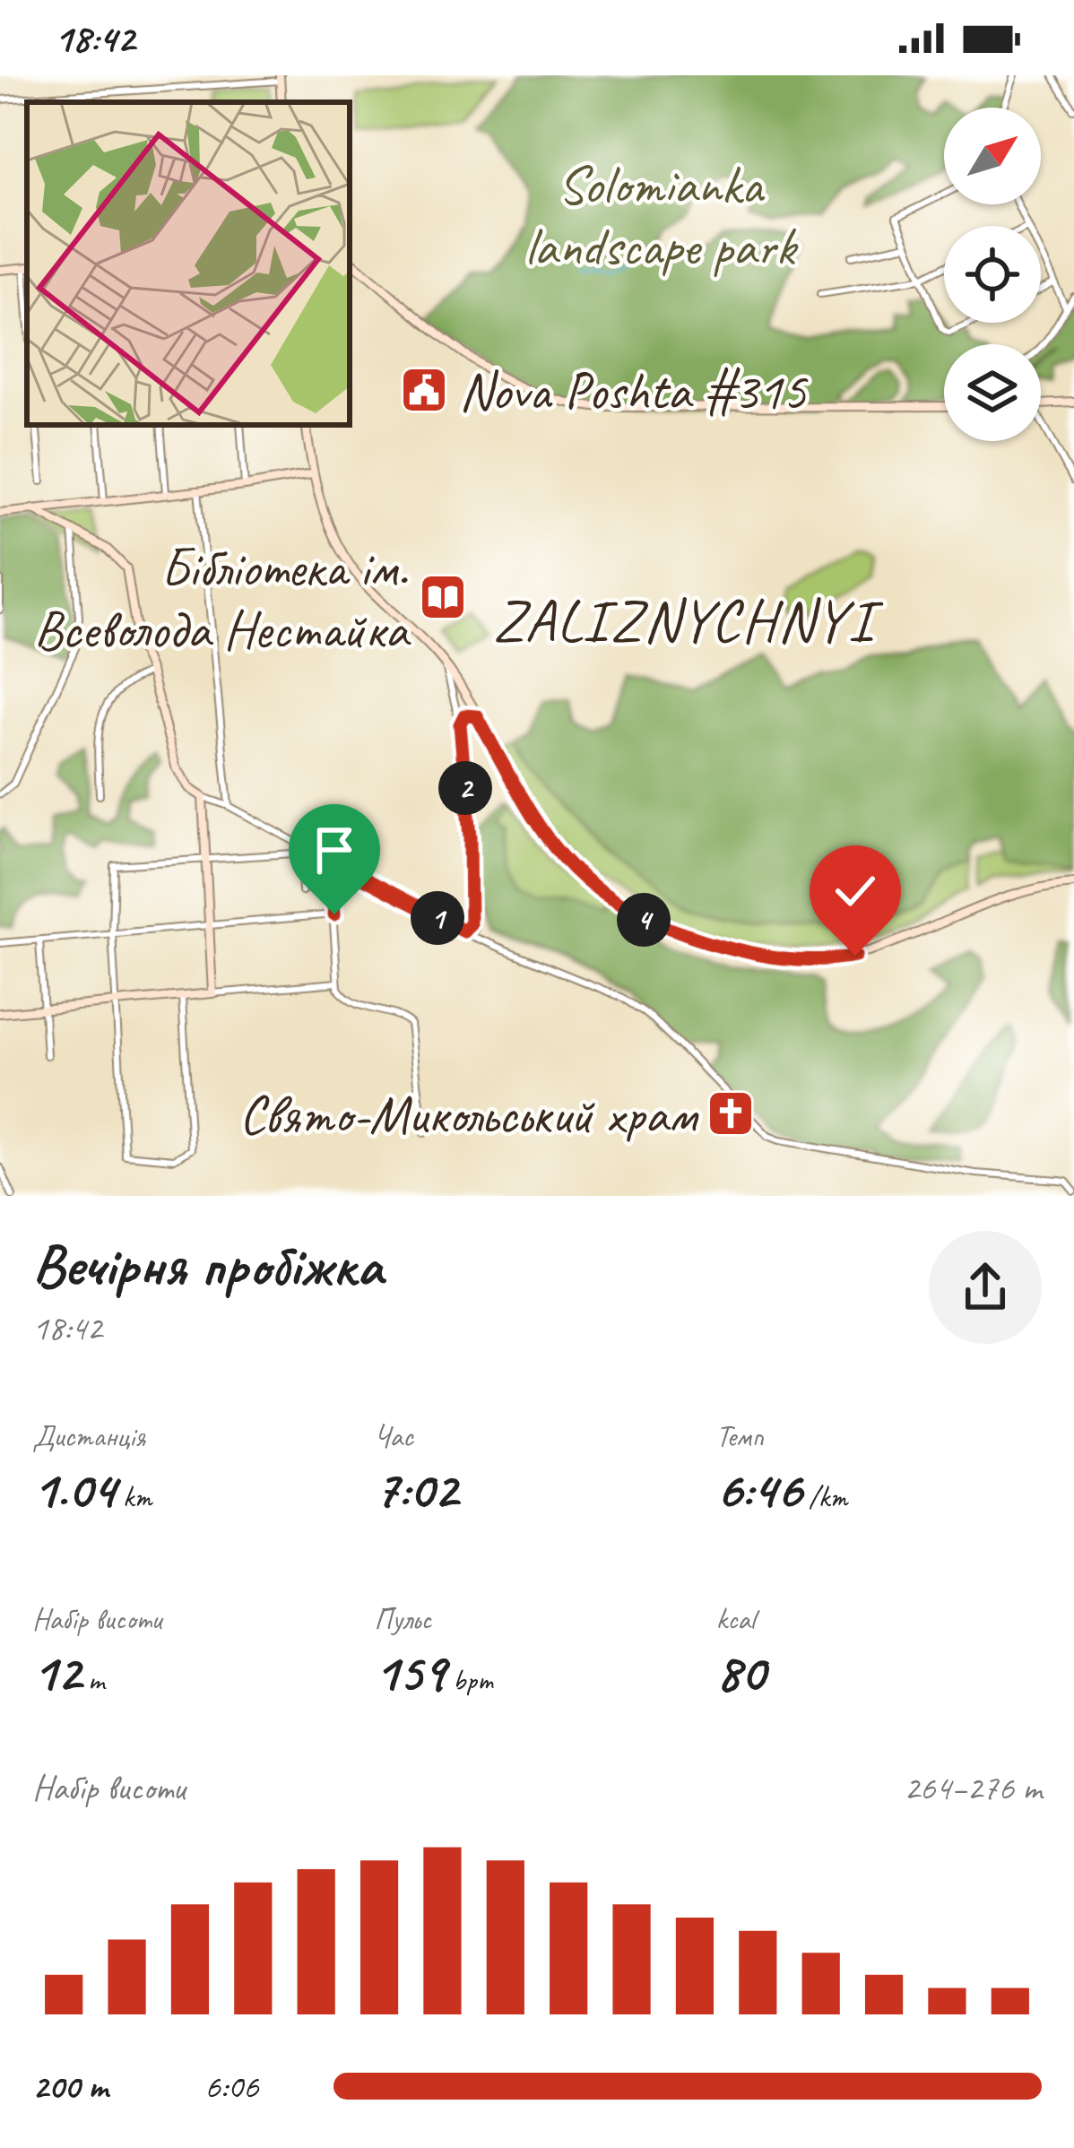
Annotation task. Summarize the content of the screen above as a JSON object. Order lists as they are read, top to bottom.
{
  "districts": ["ZALIZNYCHNYI"],
  "parks": ["Solomianka landscape park"],
  "places": {
    "public building": ["Nova Poshta #315"],
    "library": ["Бібліотека ім. Всеволода Нестайка"],
    "church": ["Свято-Микольський храм"]
  },
  "north": "top right",
  "page": {
    "status": "18:42",
    "pins": ["2", "1", "4"],
    "heading": ["Вечірня пробіжка", "18:42"],
    "stats": [
      ["Дистанція", "1.04 km"],
      ["Час", "7:02"],
      ["Темп", "6:46 /km"],
      ["Набір висоти", "12 m"],
      ["Пульс", "159 bpm"],
      ["kcal", "80"]
    ],
    "chart": ["Набір висоти", "264–276 m"],
    "list": [
      {
        "name": "200 m",
        "note": "6:06"
      }
    ]
  }
}
